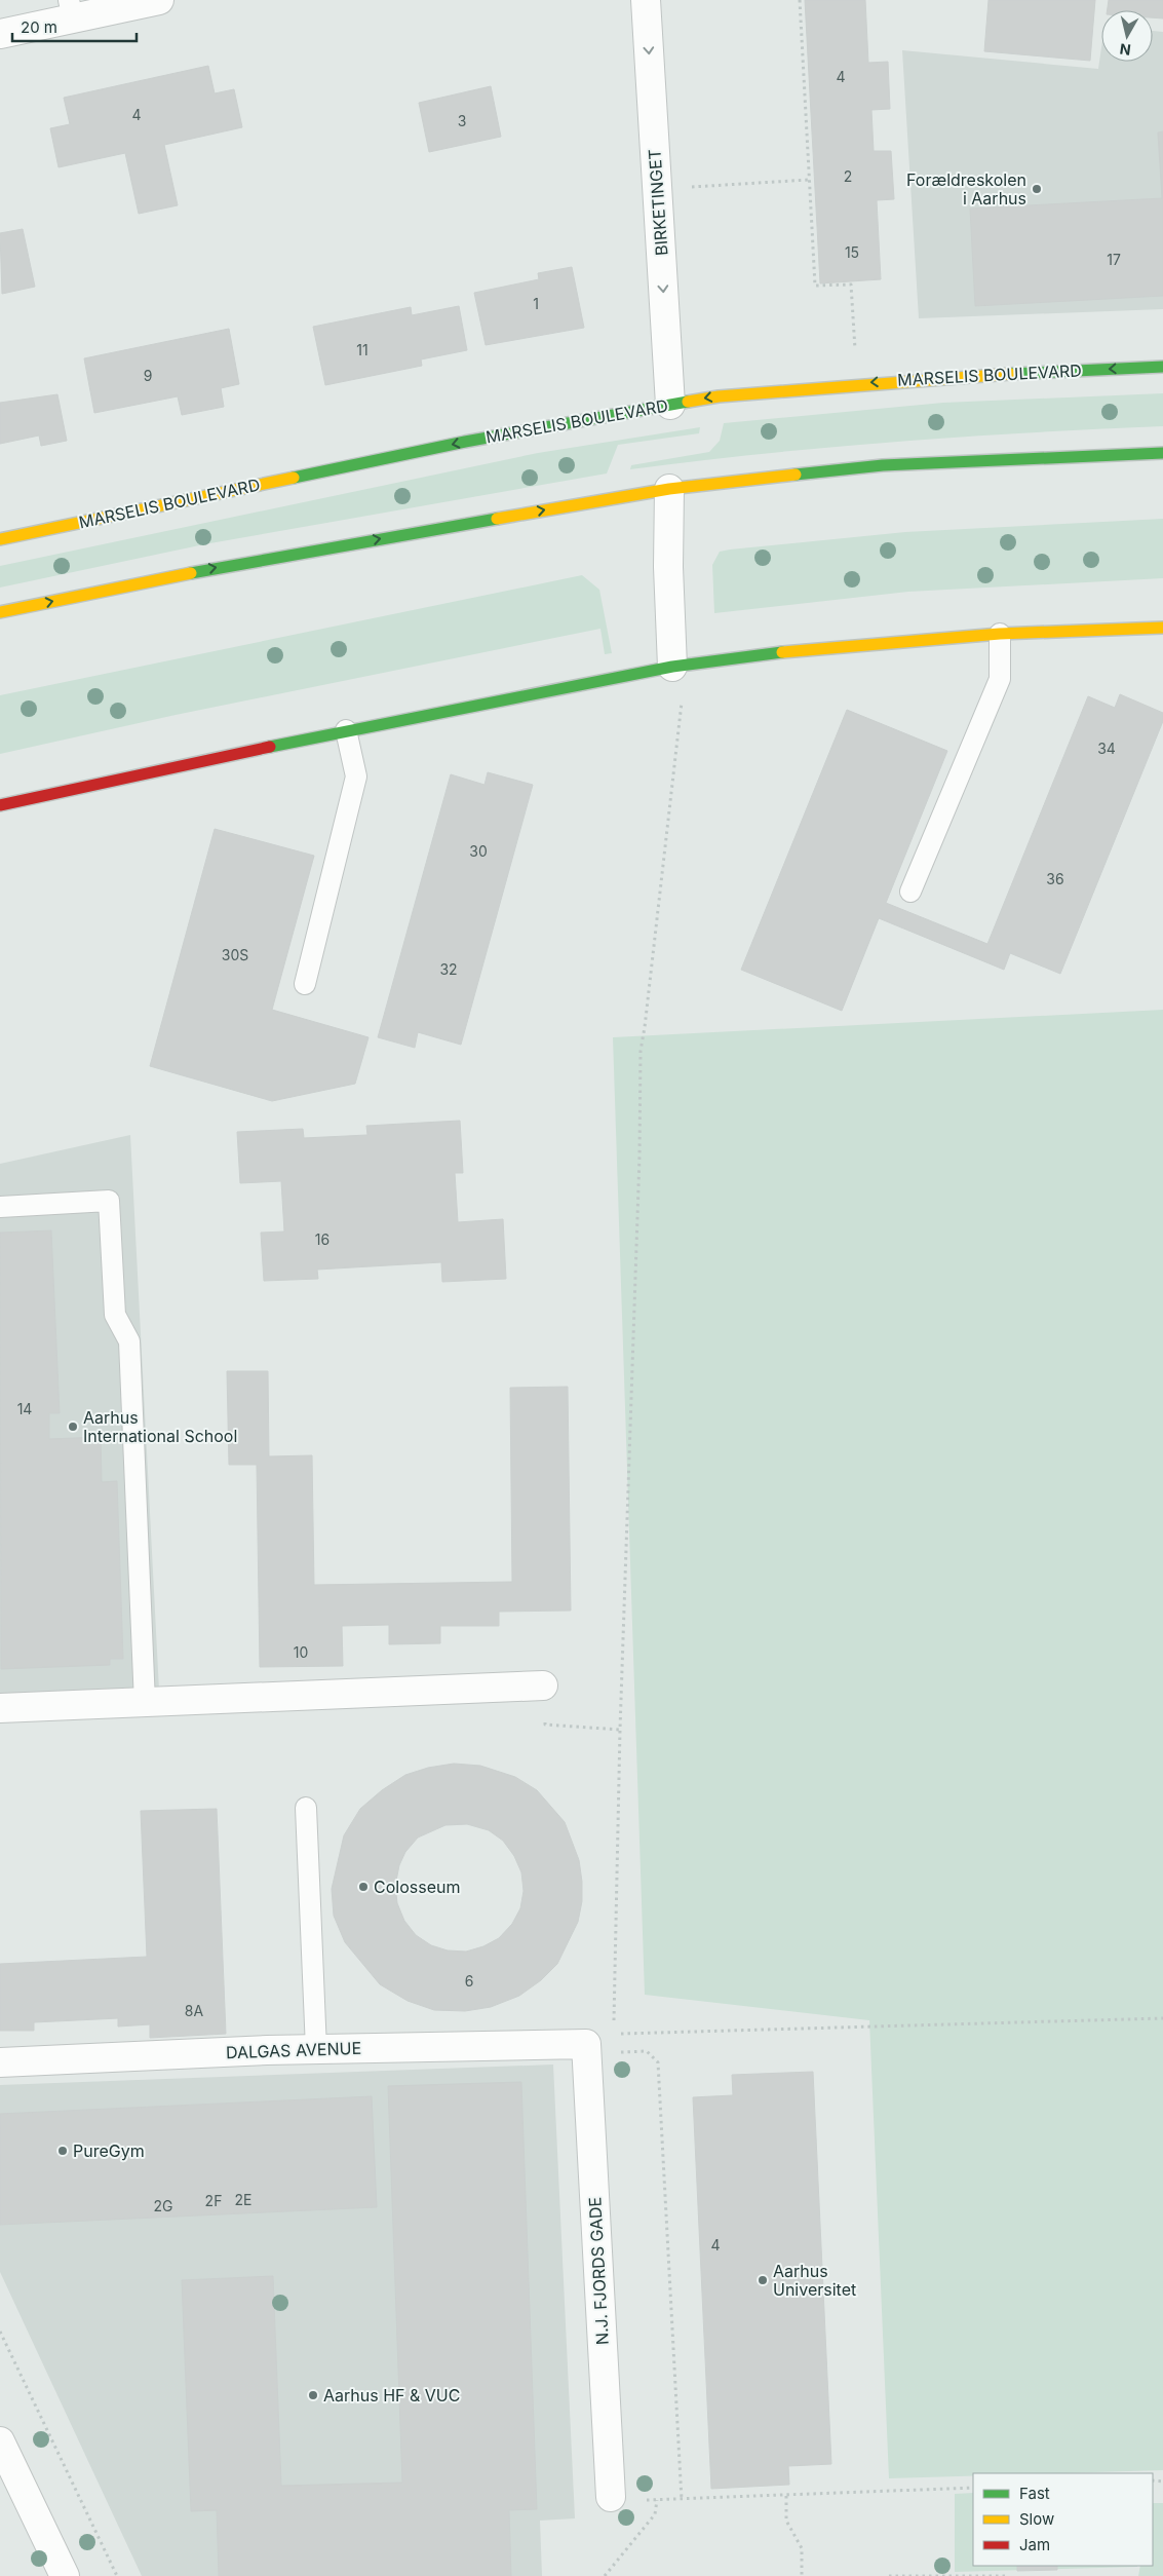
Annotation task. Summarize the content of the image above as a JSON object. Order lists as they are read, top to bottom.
{
  "streets": {
    "main road": ["MARSELIS BOULEVARD"],
    "street": ["BIRKETINGET", "DALGAS AVENUE", "N.J. FJORDS GADE"]
  },
  "crossings": [
    ["BIRKETINGET", "MARSELIS BOULEVARD"],
    ["DALGAS AVENUE", "N.J. FJORDS GADE"]
  ],
  "one_way": ["BIRKETINGET"],
  "places": [
    "Forældreskolen i Aarhus",
    "Aarhus International School",
    "Colosseum",
    "PureGym",
    "Aarhus Universitet",
    "Aarhus HF & VUC"
  ],
  "house_numbers": [
    "4",
    "4",
    "3",
    "2",
    "15",
    "17",
    "1",
    "11",
    "9",
    "34",
    "30",
    "36",
    "30S",
    "32",
    "16",
    "14",
    "10",
    "6",
    "8A",
    "2E",
    "2F",
    "2G",
    "4"
  ],
  "legend": ["Fast", "Slow", "Jam"],
  "scale_bar": "20 m",
  "north": "bottom"
}
